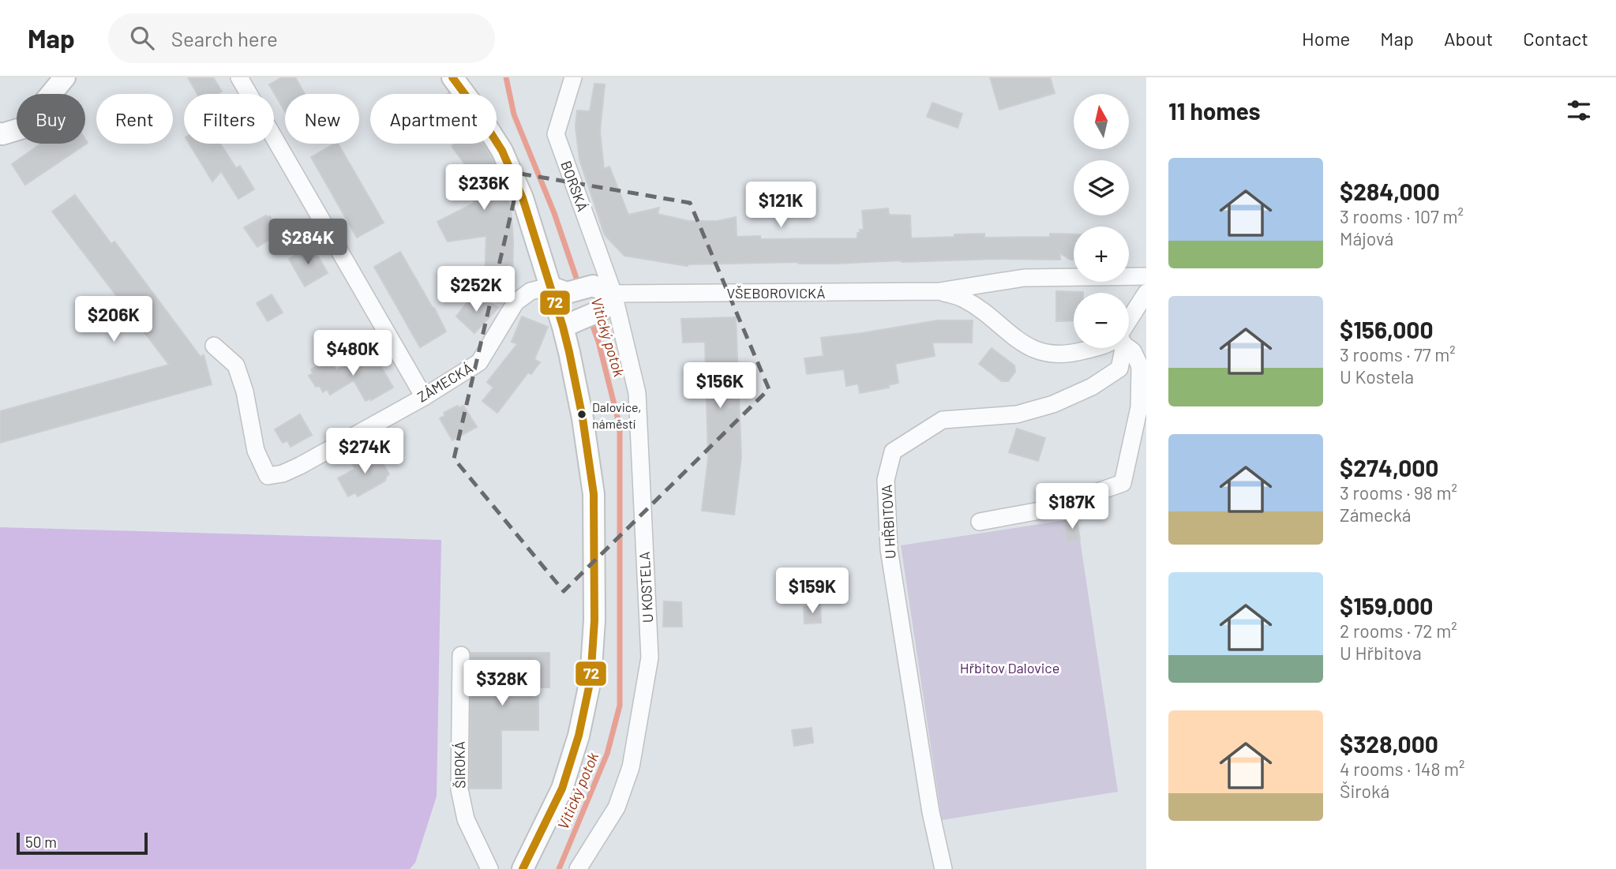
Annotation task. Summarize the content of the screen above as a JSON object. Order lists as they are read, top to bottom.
{
  "streets": {
    "street": [
      "BORSKÁ",
      "VŠEBOROVICKÁ",
      "ZÁMECKÁ",
      "U HŘBITOVA",
      "U KOSTELA",
      "ŠIROKÁ"
    ]
  },
  "crossings": [
    ["BORSKÁ", "VŠEBOROVICKÁ"],
    ["BORSKÁ", "U KOSTELA"],
    ["VŠEBOROVICKÁ", "U KOSTELA"]
  ],
  "water": ["Vitický potok"],
  "parks": ["Hřbitov Dalovice"],
  "places": ["Dalovice, náměstí"],
  "lines": ["transit line 72"],
  "scale_bar": "50 m",
  "north": "top",
  "page": {
    "header": "Map",
    "search": "Search here",
    "nav": [
      "Home",
      "Map",
      "About",
      "Contact"
    ],
    "heading": "11 homes",
    "map_buttons": ["+", "−"],
    "chip": [
      "Buy",
      "Rent",
      "Filters",
      "New",
      "Apartment"
    ],
    "list": [
      {
        "name": "$284,000",
        "note": "3 rooms · 107 m² · Májová"
      },
      {
        "name": "$156,000",
        "note": "3 rooms · 77 m² · U Kostela"
      },
      {
        "name": "$274,000",
        "note": "3 rooms · 98 m² · Zámecká"
      },
      {
        "name": "$159,000",
        "note": "2 rooms · 72 m² · U Hřbitova"
      },
      {
        "name": "$328,000",
        "note": "4 rooms · 148 m² · Široká"
      }
    ],
    "price": [
      "$236K",
      "$121K",
      "$284K",
      "$252K",
      "$206K",
      "$480K",
      "$156K",
      "$274K",
      "$187K",
      "$159K",
      "$328K"
    ],
    "scale": "50 m"
  }
}
